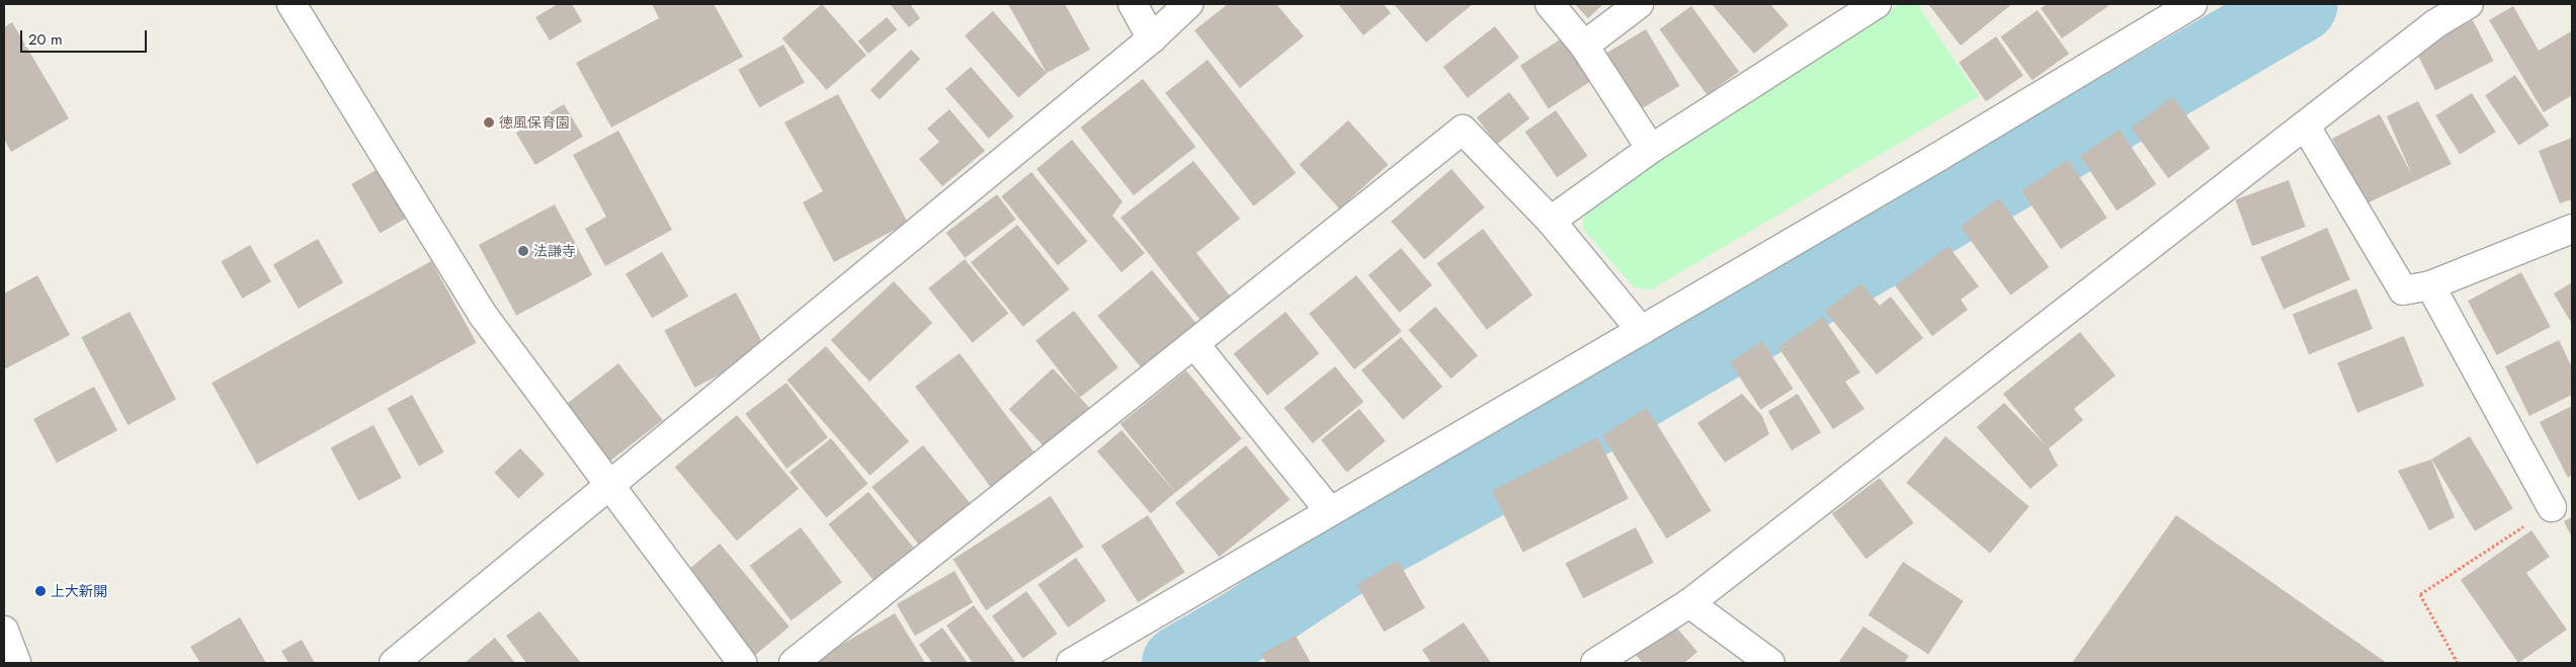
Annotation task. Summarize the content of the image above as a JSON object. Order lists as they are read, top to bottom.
{
  "places": ["徳風保育園", "法謙寺", "上大新開"],
  "scale_bar": "20 m"
}
